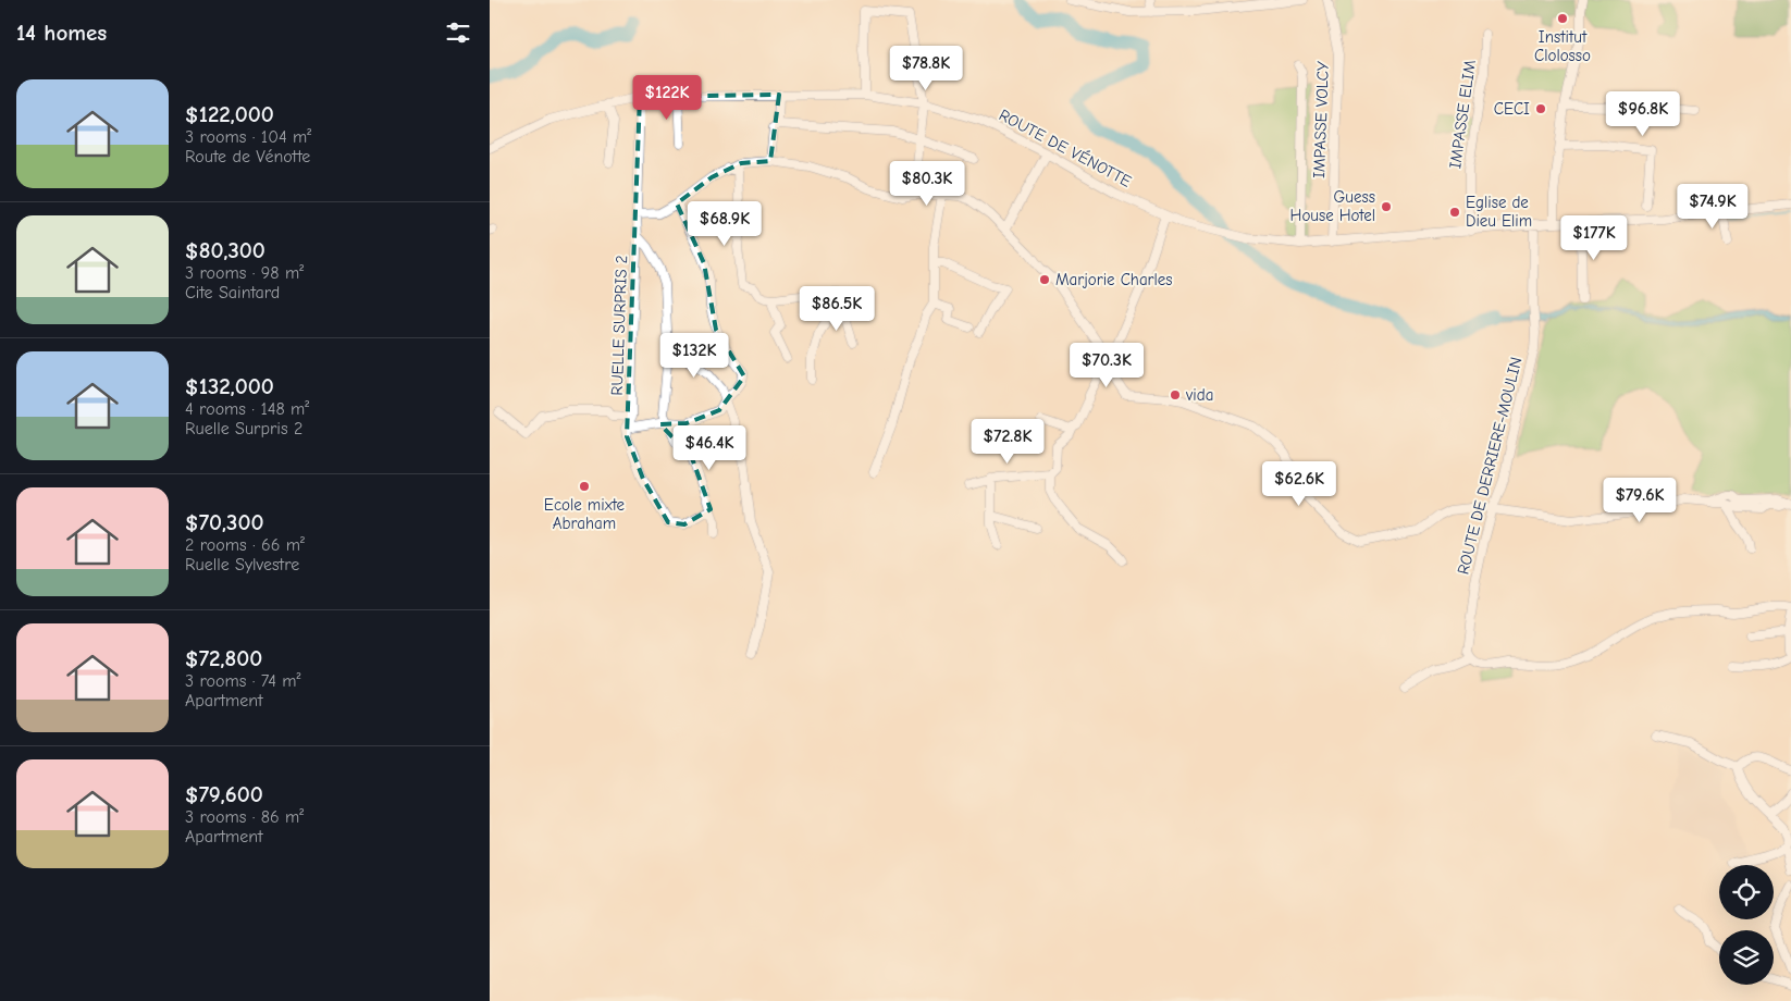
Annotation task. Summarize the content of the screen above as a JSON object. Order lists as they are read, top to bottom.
{
  "streets": {
    "street": [
      "IMPASSE ELIM",
      "IMPASSE VOLCY",
      "ROUTE DE VÉNOTTE",
      "RUELLE SURPRIS 2",
      "ROUTE DE DERRIERE-MOULIN"
    ]
  },
  "crossings": [
    ["IMPASSE ELIM", "ROUTE DE VÉNOTTE"],
    ["IMPASSE VOLCY", "ROUTE DE VÉNOTTE"],
    ["ROUTE DE VÉNOTTE", "RUELLE SURPRIS 2"],
    ["ROUTE DE VÉNOTTE", "ROUTE DE DERRIERE-MOULIN"]
  ],
  "places": [
    "Institut Clolosso",
    "CECI",
    "Guess House Hotel",
    "Eglise de Dieu Elim",
    "Marjorie Charles",
    "vida",
    "Ecole mixte Abraham"
  ],
  "page": {
    "heading": "14 homes",
    "price": [
      "$78.8K",
      "$122K",
      "$96.8K",
      "$80.3K",
      "$74.9K",
      "$68.9K",
      "$177K",
      "$86.5K",
      "$132K",
      "$70.3K",
      "$72.8K",
      "$46.4K",
      "$62.6K",
      "$79.6K"
    ],
    "list": [
      {
        "name": "$122,000",
        "note": "3 rooms · 104 m² · Route de Vénotte"
      },
      {
        "name": "$80,300",
        "note": "3 rooms · 98 m² · Cite Saintard"
      },
      {
        "name": "$132,000",
        "note": "4 rooms · 148 m² · Ruelle Surpris 2"
      },
      {
        "name": "$70,300",
        "note": "2 rooms · 66 m² · Ruelle Sylvestre"
      },
      {
        "name": "$72,800",
        "note": "3 rooms · 74 m² · Apartment"
      },
      {
        "name": "$79,600",
        "note": "3 rooms · 86 m² · Apartment"
      }
    ]
  }
}
